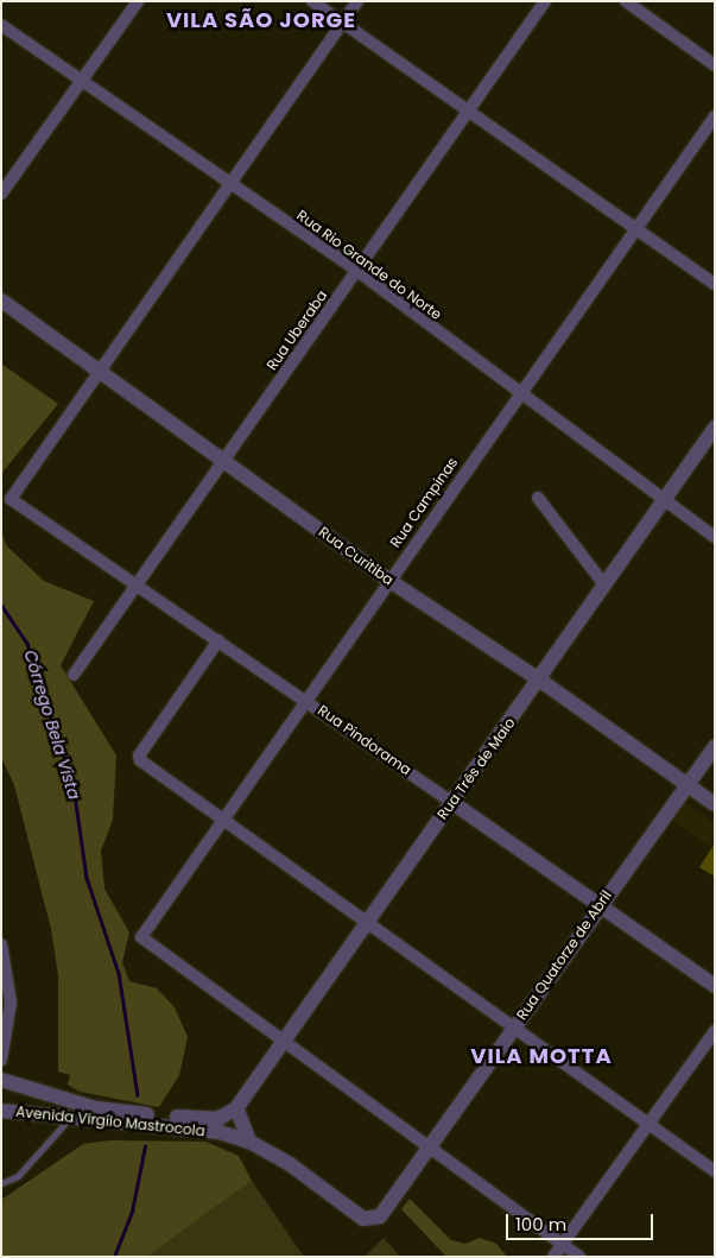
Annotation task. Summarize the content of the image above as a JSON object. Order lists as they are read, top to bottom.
{
  "streets": {
    "street": [
      "Rua Rio Grande do Norte",
      "Rua Uberaba",
      "Rua Campinas",
      "Rua Curitiba",
      "Rua Pindorama",
      "Rua Três de Maio",
      "Rua Quatorze de Abril",
      "Avenida Virgílo Mastrocola"
    ]
  },
  "crossings": [
    ["Rua Rio Grande do Norte", "Rua Uberaba"],
    ["Rua Rio Grande do Norte", "Rua Campinas"],
    ["Rua Rio Grande do Norte", "Rua Três de Maio"],
    ["Rua Uberaba", "Rua Curitiba"],
    ["Rua Uberaba", "Rua Pindorama"],
    ["Rua Campinas", "Rua Curitiba"],
    ["Rua Campinas", "Rua Pindorama"],
    ["Rua Campinas", "Rua Três de Maio"],
    ["Rua Curitiba", "Rua Pindorama"],
    ["Rua Curitiba", "Rua Três de Maio"],
    ["Rua Curitiba", "Rua Quatorze de Abril"],
    ["Rua Pindorama", "Rua Três de Maio"],
    ["Rua Pindorama", "Rua Quatorze de Abril"],
    ["Rua Três de Maio", "Avenida Virgílo Mastrocola"],
    ["Rua Quatorze de Abril", "Avenida Virgílo Mastrocola"]
  ],
  "districts": ["VILA SÃO JORGE", "VILA MOTTA"],
  "water": ["Córrego Bela Vista"],
  "scale_bar": "100 m"
}
